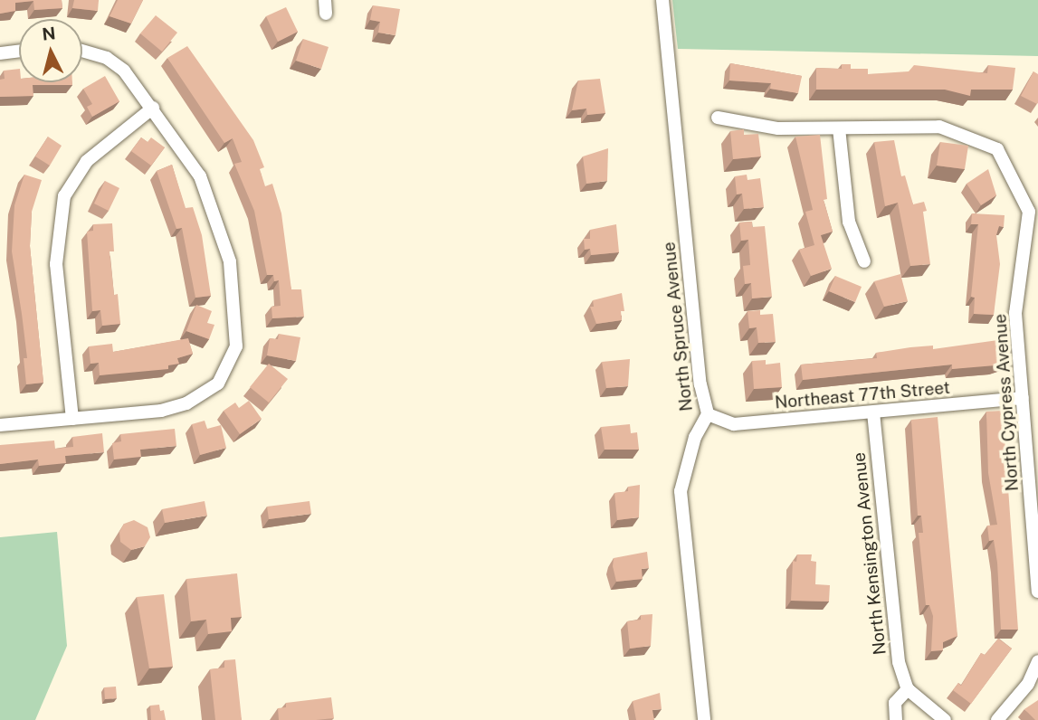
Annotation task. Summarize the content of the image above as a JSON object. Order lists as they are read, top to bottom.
{
  "streets": {
    "street": [
      "North Spruce Avenue",
      "Northeast 77th Street",
      "North Cypress Avenue",
      "North Kensington Avenue"
    ]
  },
  "crossings": [
    ["North Spruce Avenue", "Northeast 77th Street"],
    ["Northeast 77th Street", "North Cypress Avenue"],
    ["Northeast 77th Street", "North Kensington Avenue"]
  ],
  "north": "top"
}
